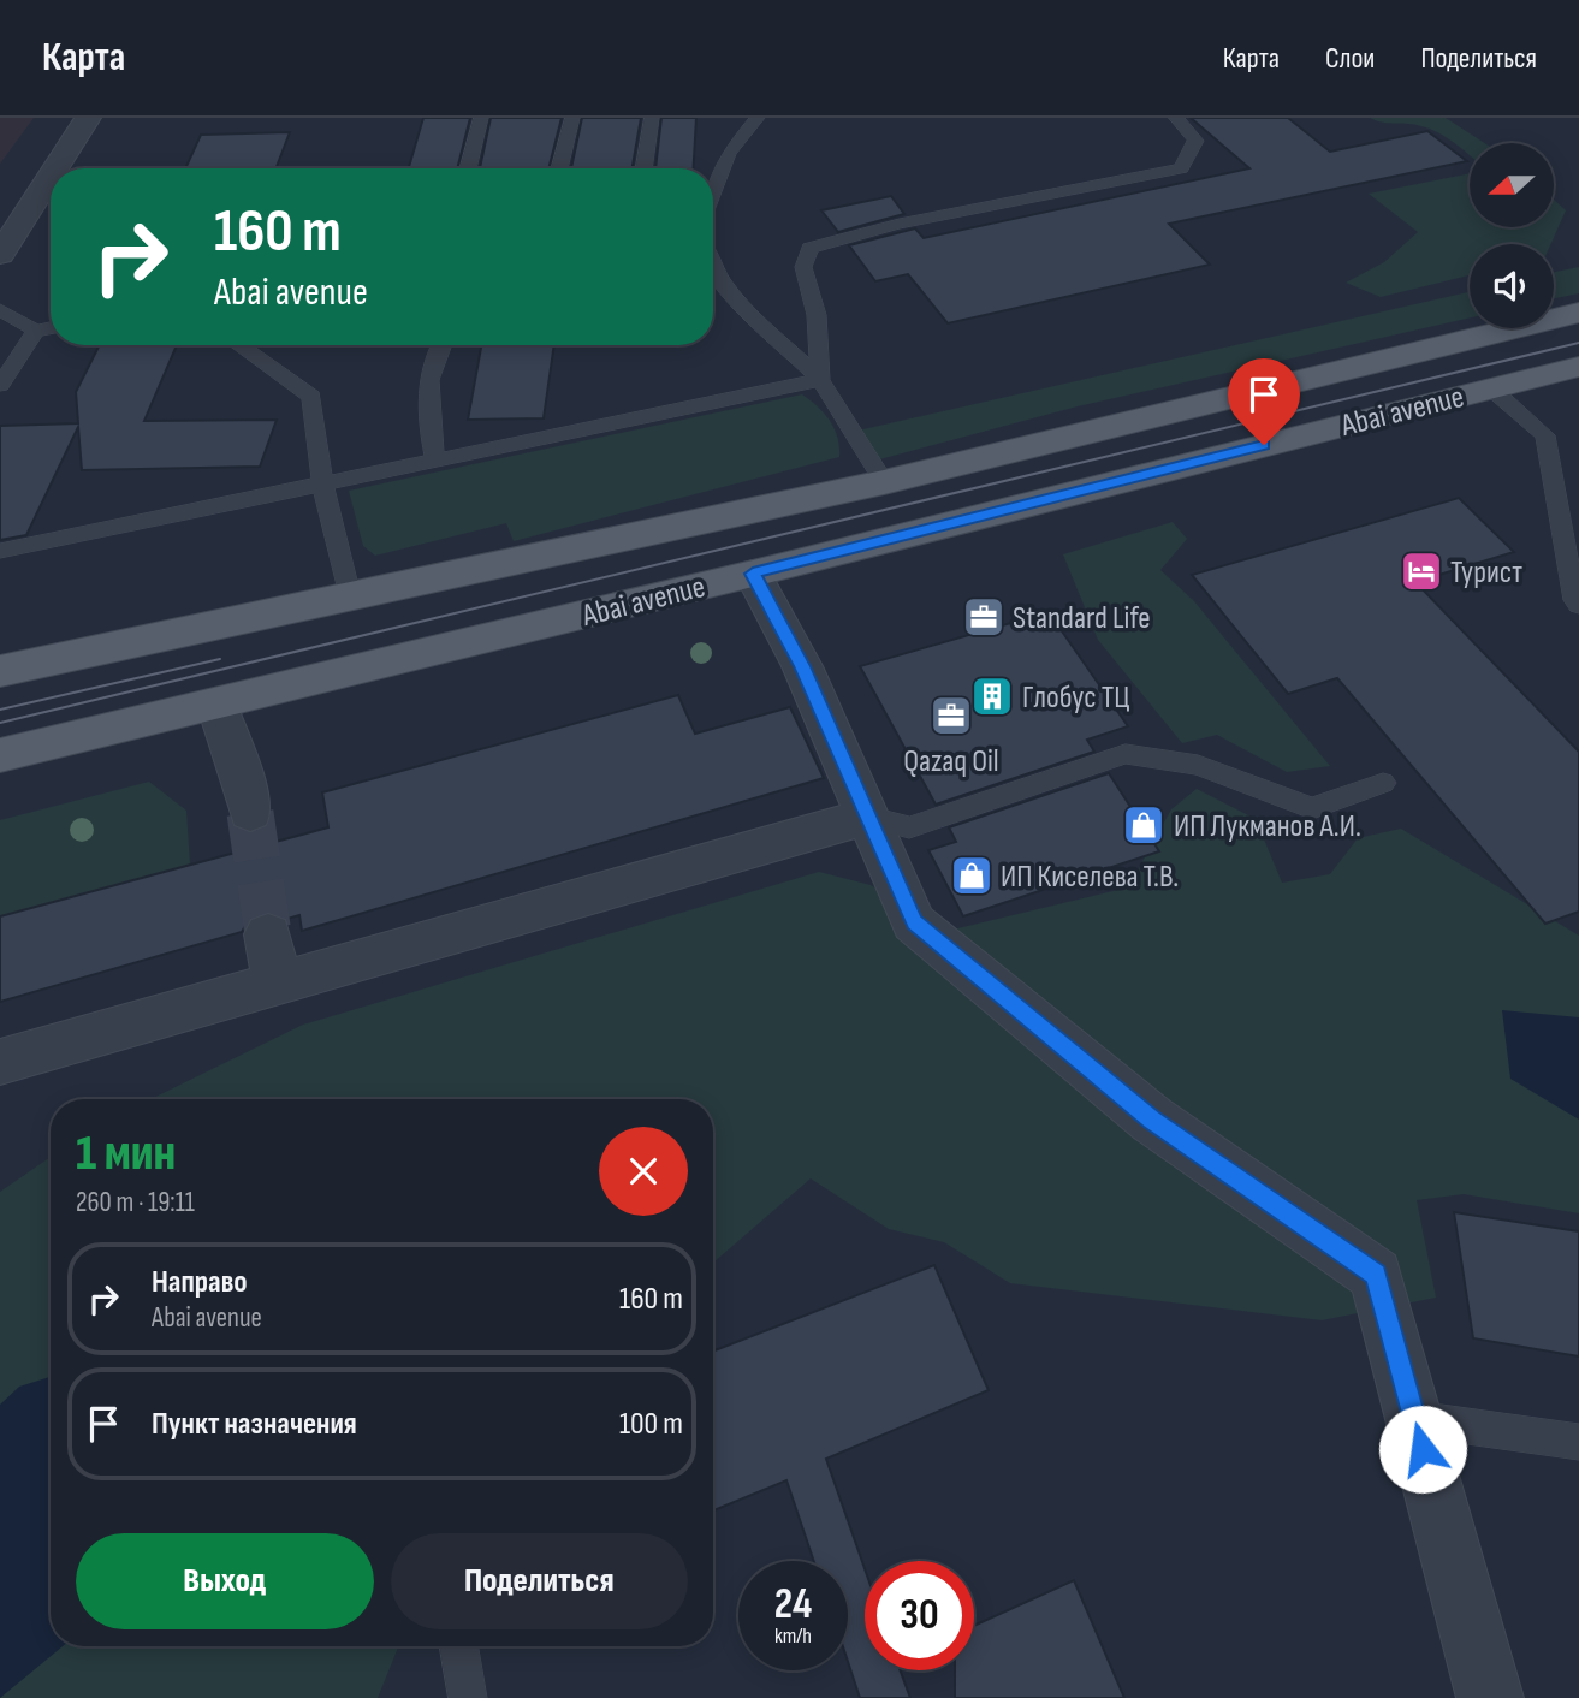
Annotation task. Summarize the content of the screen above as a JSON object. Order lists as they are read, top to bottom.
{
  "streets": {
    "main road": ["Abai avenue"]
  },
  "places": {
    "hotel": ["Турист"],
    "office": ["Standard Life", "Qazaq Oil"],
    "building": ["Глобус ТЦ"],
    "shop": ["ИП Лукманов А.И.", "ИП Киселева Т.В."]
  },
  "north": "left",
  "page": {
    "header": "Карта",
    "nav": ["Карта", "Слои", "Поделиться"],
    "turn": ["160 m", "Abai avenue"],
    "heading": ["1 мин", "260 m · 19:11"],
    "list": [
      {
        "name": "Направо",
        "note": "Abai avenue",
        "value": "160 m"
      },
      {
        "name": "Пункт назначения",
        "value": "100 m"
      }
    ],
    "buttons": ["Выход", "Поделиться"],
    "speed": "24 km/h",
    "limit": "30"
  }
}
